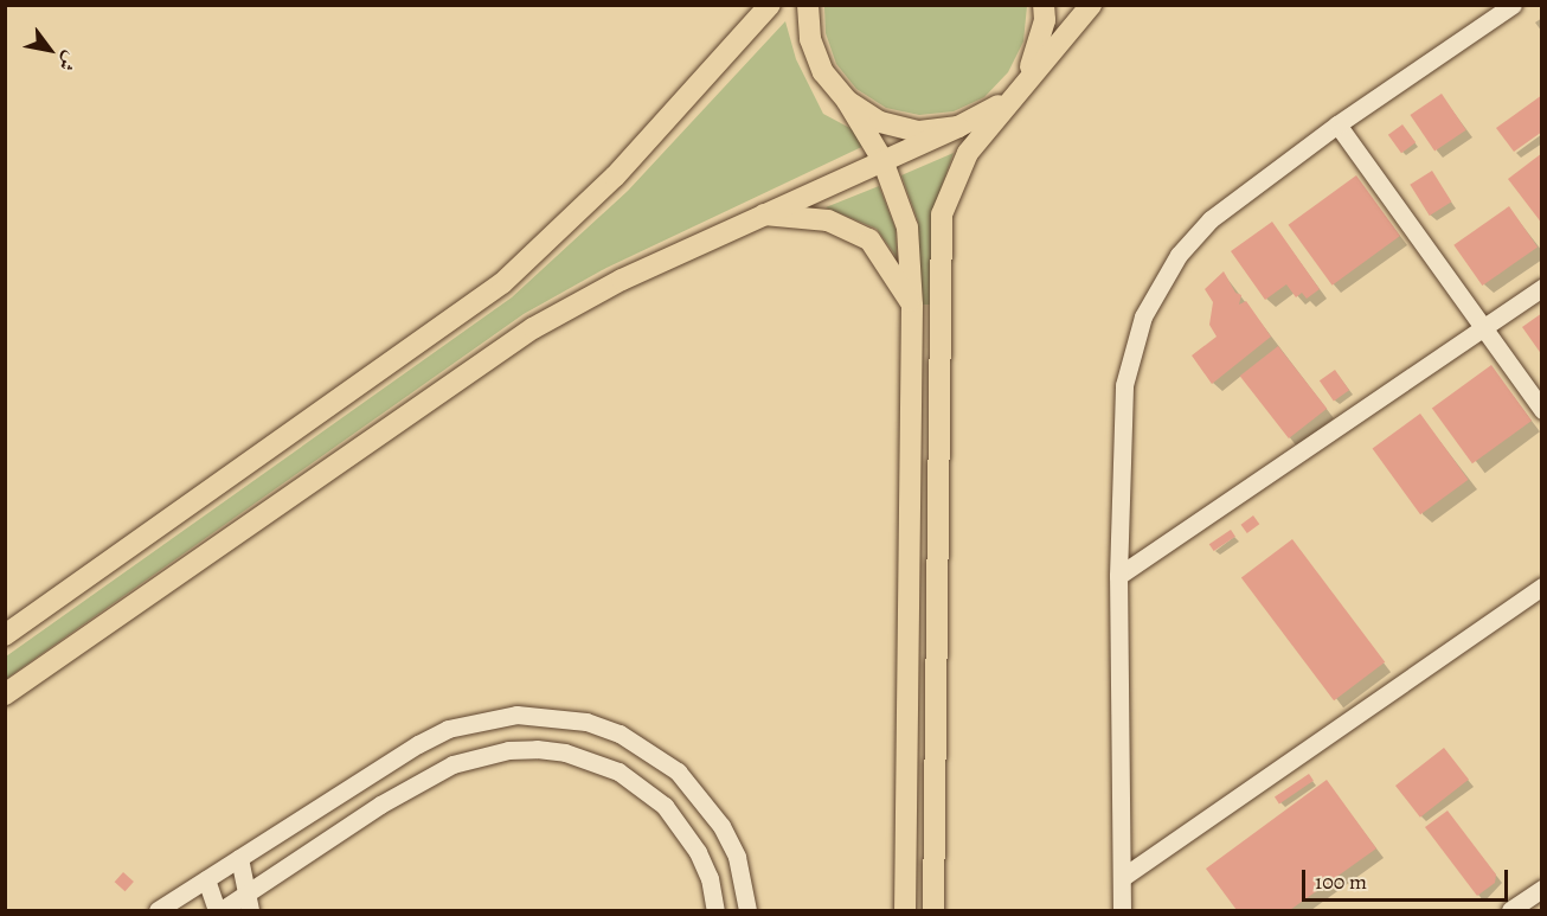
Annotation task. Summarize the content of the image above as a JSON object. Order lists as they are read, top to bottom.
{
  "scale_bar": "100 m",
  "north": "bottom right"
}
